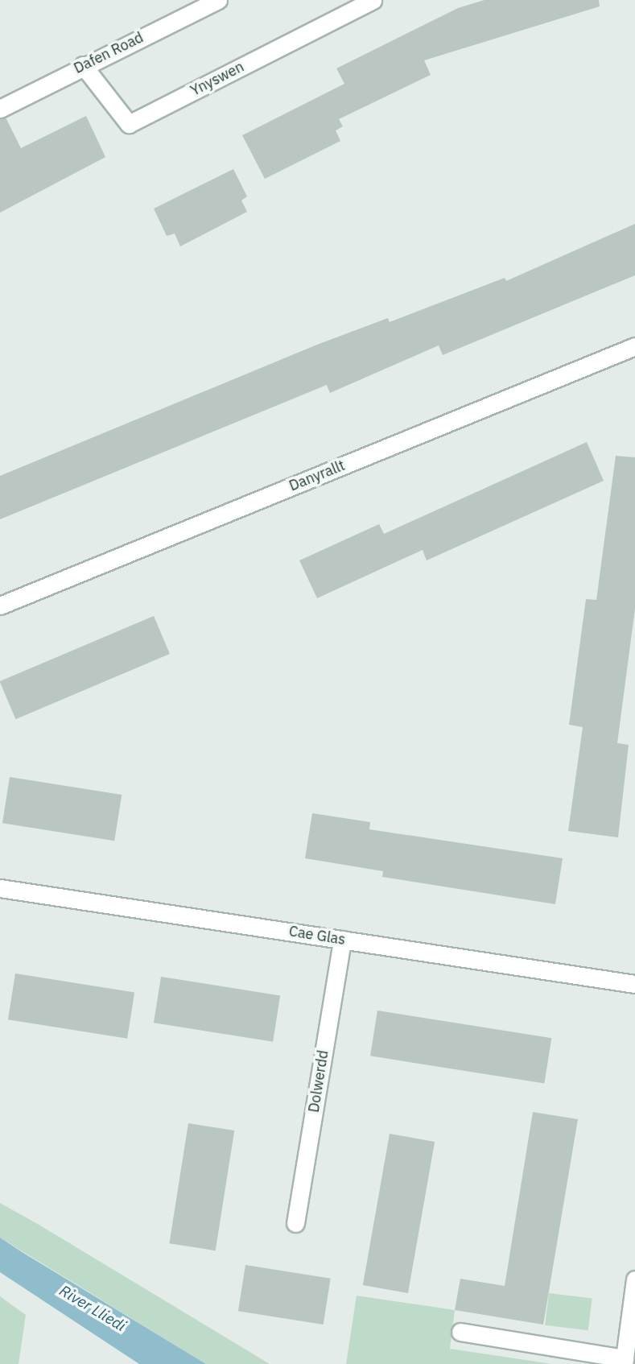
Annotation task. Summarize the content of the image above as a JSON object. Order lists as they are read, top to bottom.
{
  "streets": {
    "street": [
      "Dafen Road",
      "Ynyswen",
      "Danyrallt",
      "Cae Glas",
      "Dolwerdd"
    ]
  },
  "crossings": [
    ["Dafen Road", "Ynyswen"],
    ["Cae Glas", "Dolwerdd"]
  ],
  "water": ["River Lliedi"]
}
